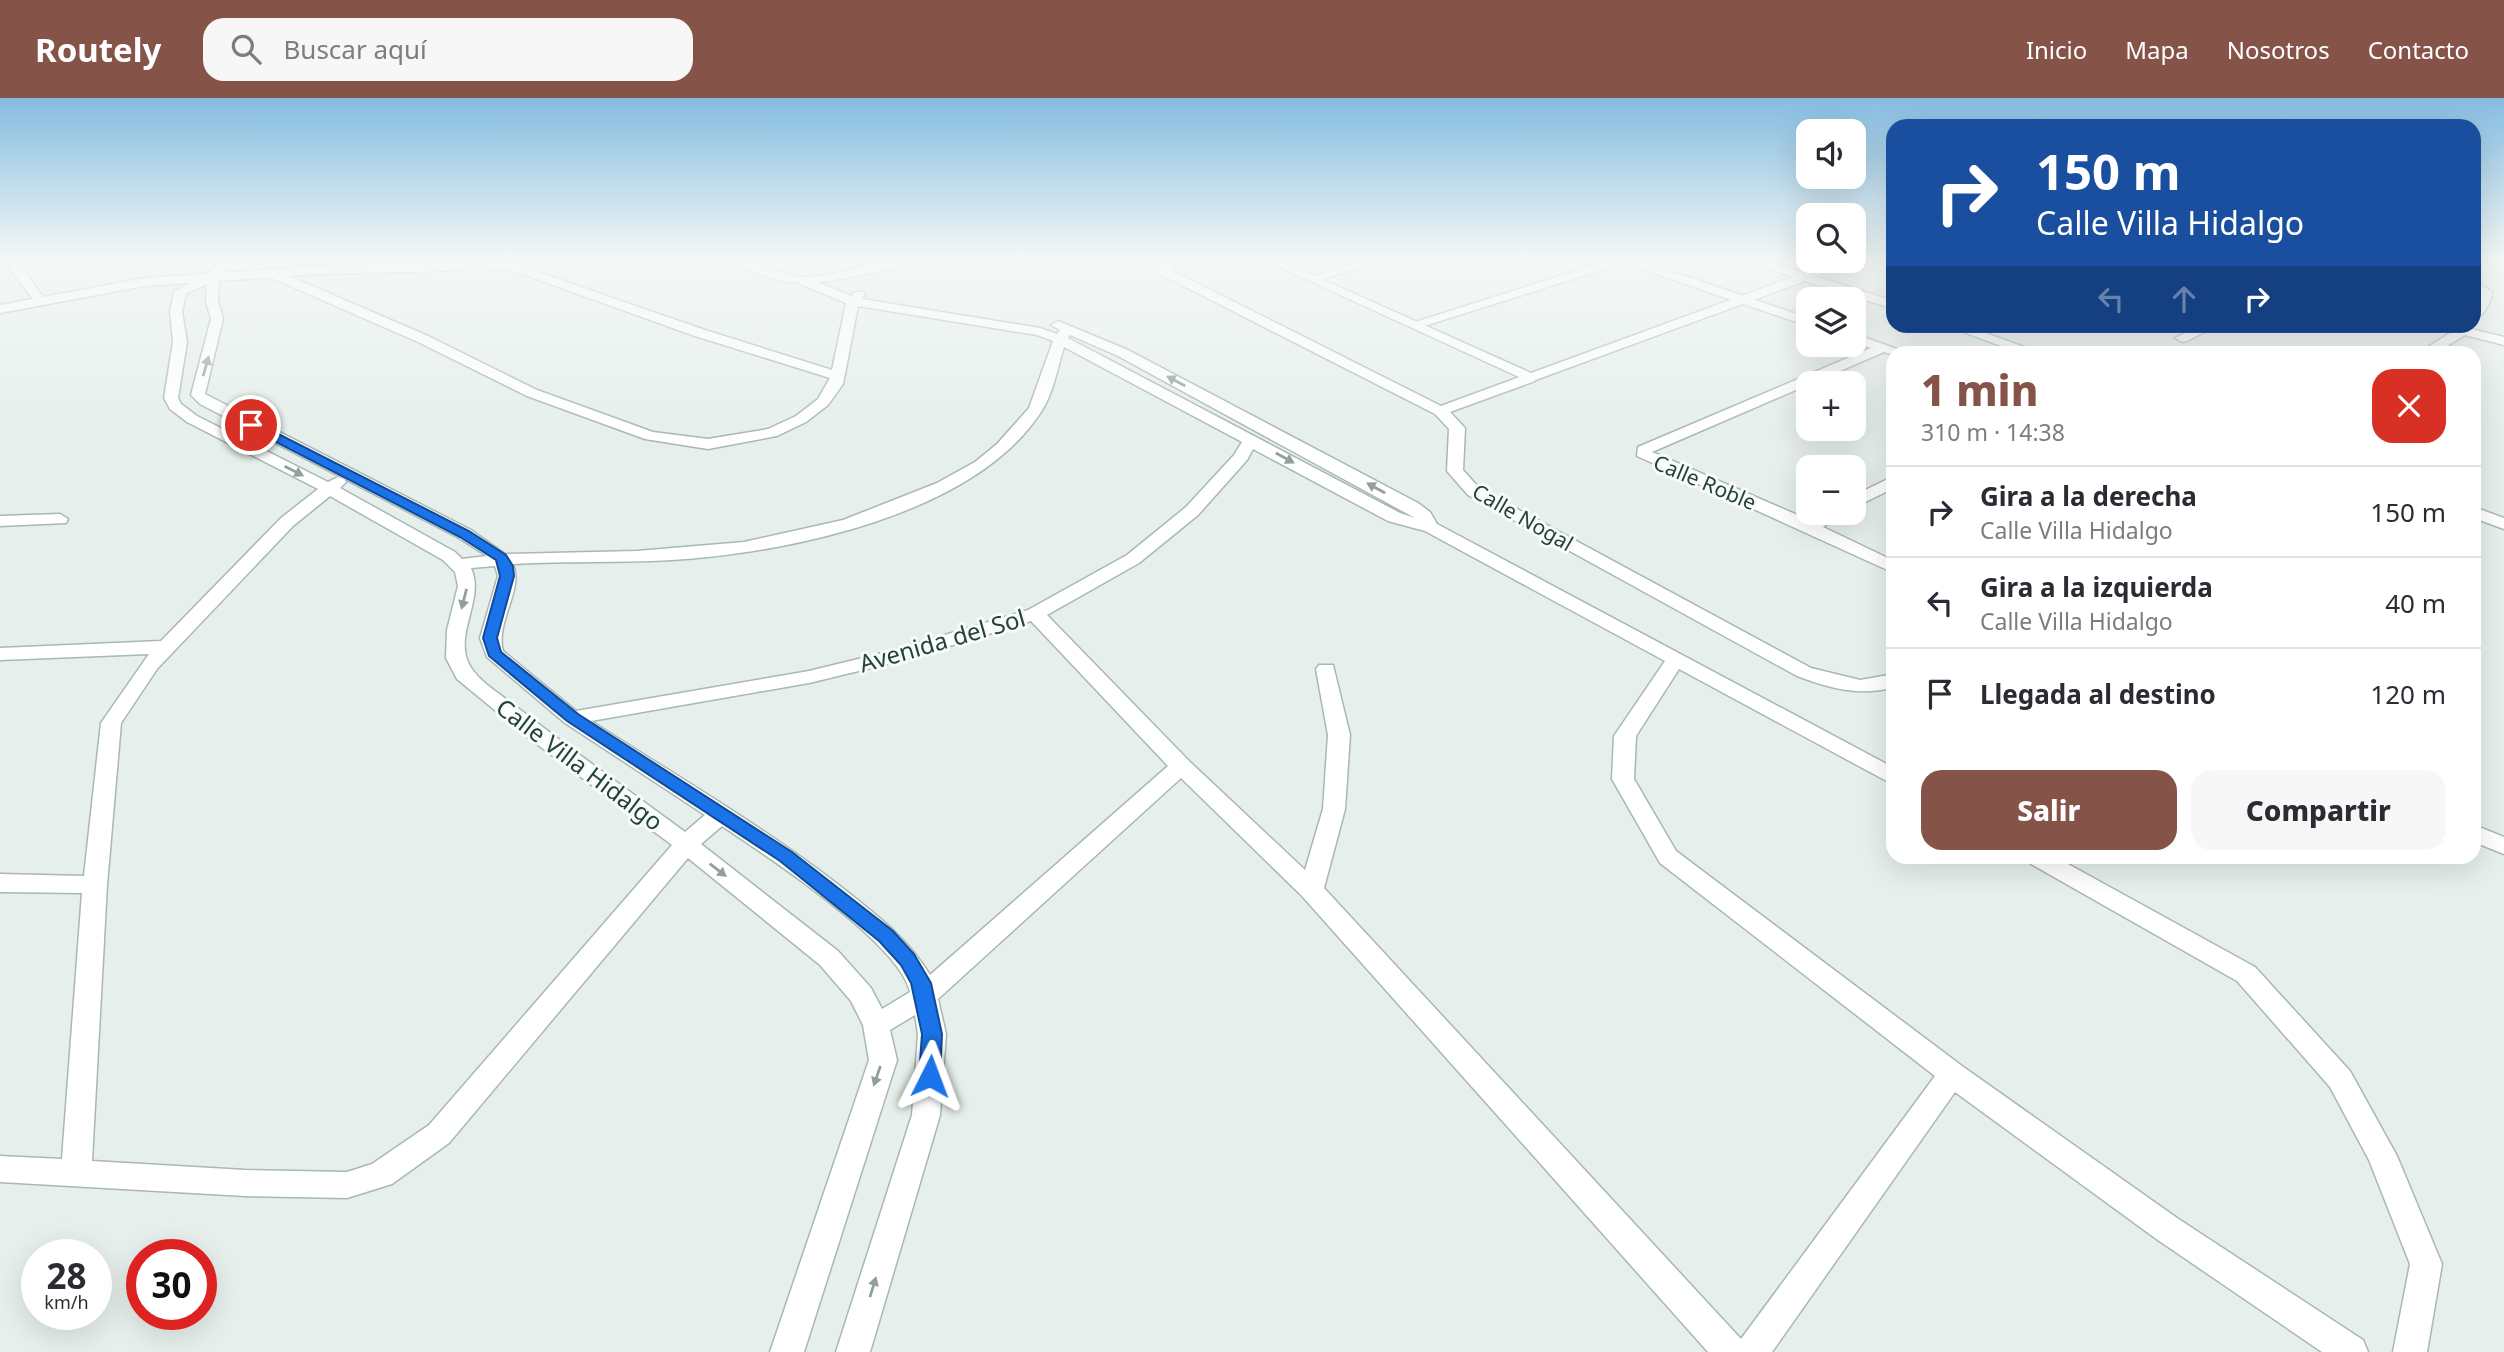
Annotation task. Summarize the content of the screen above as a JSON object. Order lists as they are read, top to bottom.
{
  "streets": {
    "street": [
      "Calle Roble",
      "Calle Nogal",
      "Avenida del Sol",
      "Calle Villa Hidalgo"
    ]
  },
  "crossings": [
    ["Avenida del Sol", "Calle Villa Hidalgo"]
  ],
  "page": {
    "header": "Routely",
    "search": "Buscar aquí",
    "nav": [
      "Inicio",
      "Mapa",
      "Nosotros",
      "Contacto"
    ],
    "map_buttons": ["+", "−"],
    "turn": ["150 m", "Calle Villa Hidalgo"],
    "heading": ["1 min", "310 m · 14:38"],
    "list": [
      {
        "name": "Gira a la derecha",
        "note": "Calle Villa Hidalgo",
        "value": "150 m"
      },
      {
        "name": "Gira a la izquierda",
        "note": "Calle Villa Hidalgo",
        "value": "40 m"
      },
      {
        "name": "Llegada al destino",
        "value": "120 m"
      }
    ],
    "buttons": ["Salir", "Compartir"],
    "speed": "28 km/h",
    "limit": "30"
  }
}
